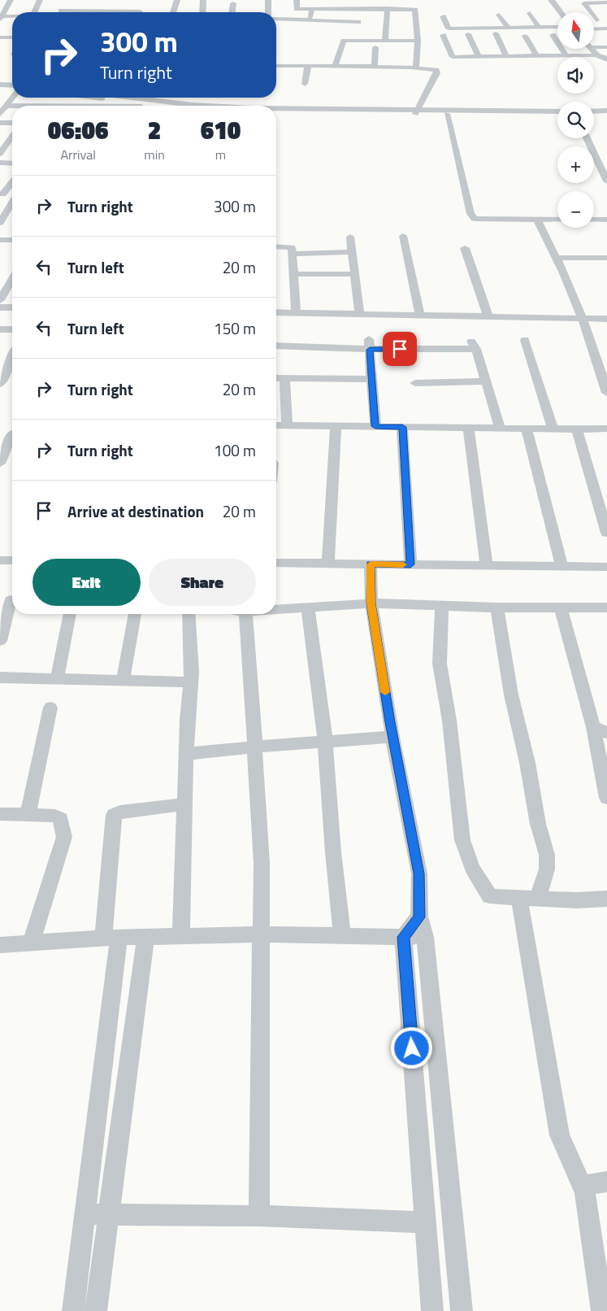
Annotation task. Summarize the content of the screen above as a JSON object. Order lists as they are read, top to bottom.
{
  "north": "top",
  "page": {
    "map_buttons": ["+", "−"],
    "turn": ["300 m", "Turn right"],
    "eta": [
      "06:06",
      "Arrival",
      "2",
      "min",
      "610",
      "m"
    ],
    "list": [
      {
        "name": "Turn right",
        "value": "300 m"
      },
      {
        "name": "Turn left",
        "value": "20 m"
      },
      {
        "name": "Turn left",
        "value": "150 m"
      },
      {
        "name": "Turn right",
        "value": "20 m"
      },
      {
        "name": "Turn right",
        "value": "100 m"
      },
      {
        "name": "Arrive at destination",
        "value": "20 m"
      }
    ],
    "buttons": ["Exit", "Share"]
  }
}
